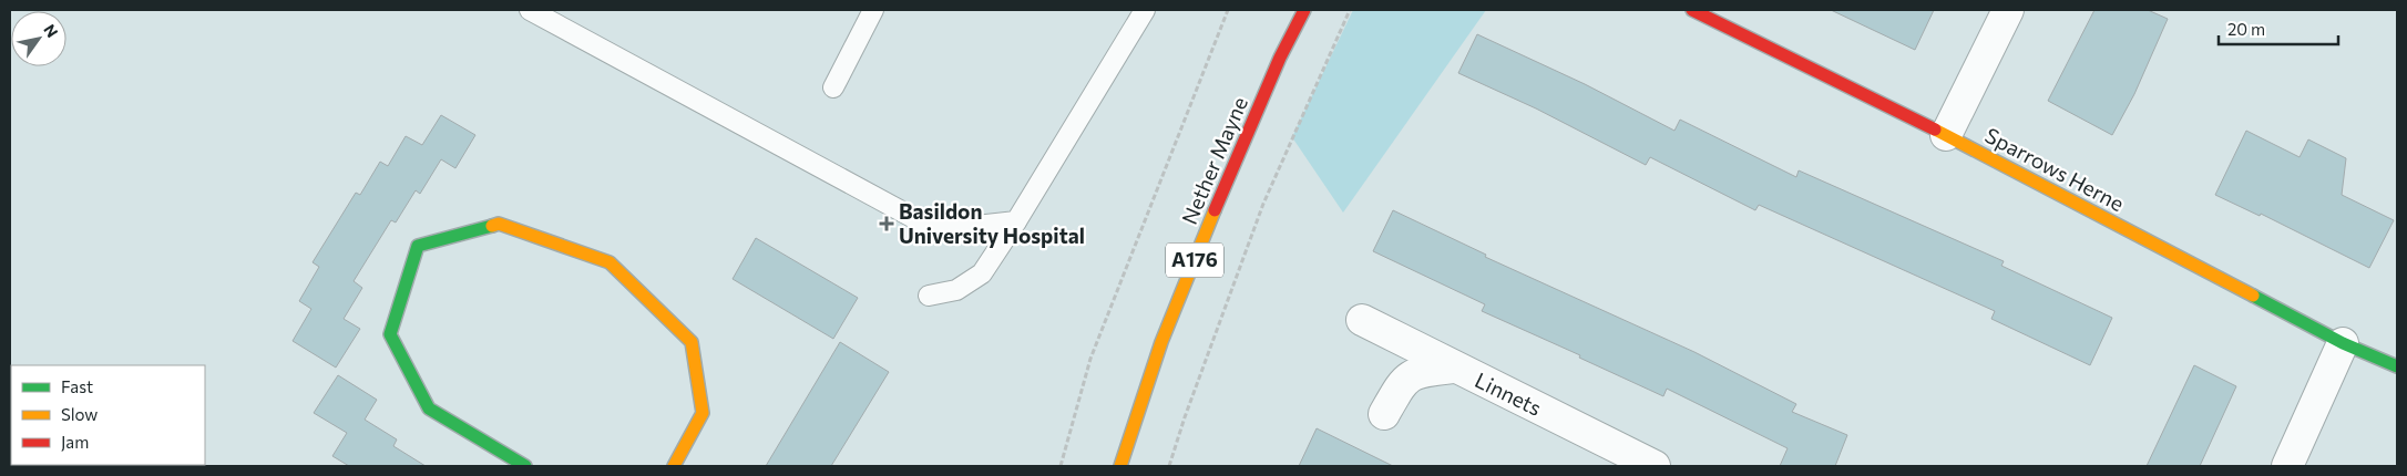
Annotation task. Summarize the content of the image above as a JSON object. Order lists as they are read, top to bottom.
{
  "streets": {
    "street": [
      "Nether Mayne",
      "Sparrows Herne",
      "A176",
      "Linnets"
    ]
  },
  "places": {
    "health": ["Basildon University Hospital"]
  },
  "legend": ["Fast", "Slow", "Jam"],
  "scale_bar": "20 m",
  "north": "top right"
}
